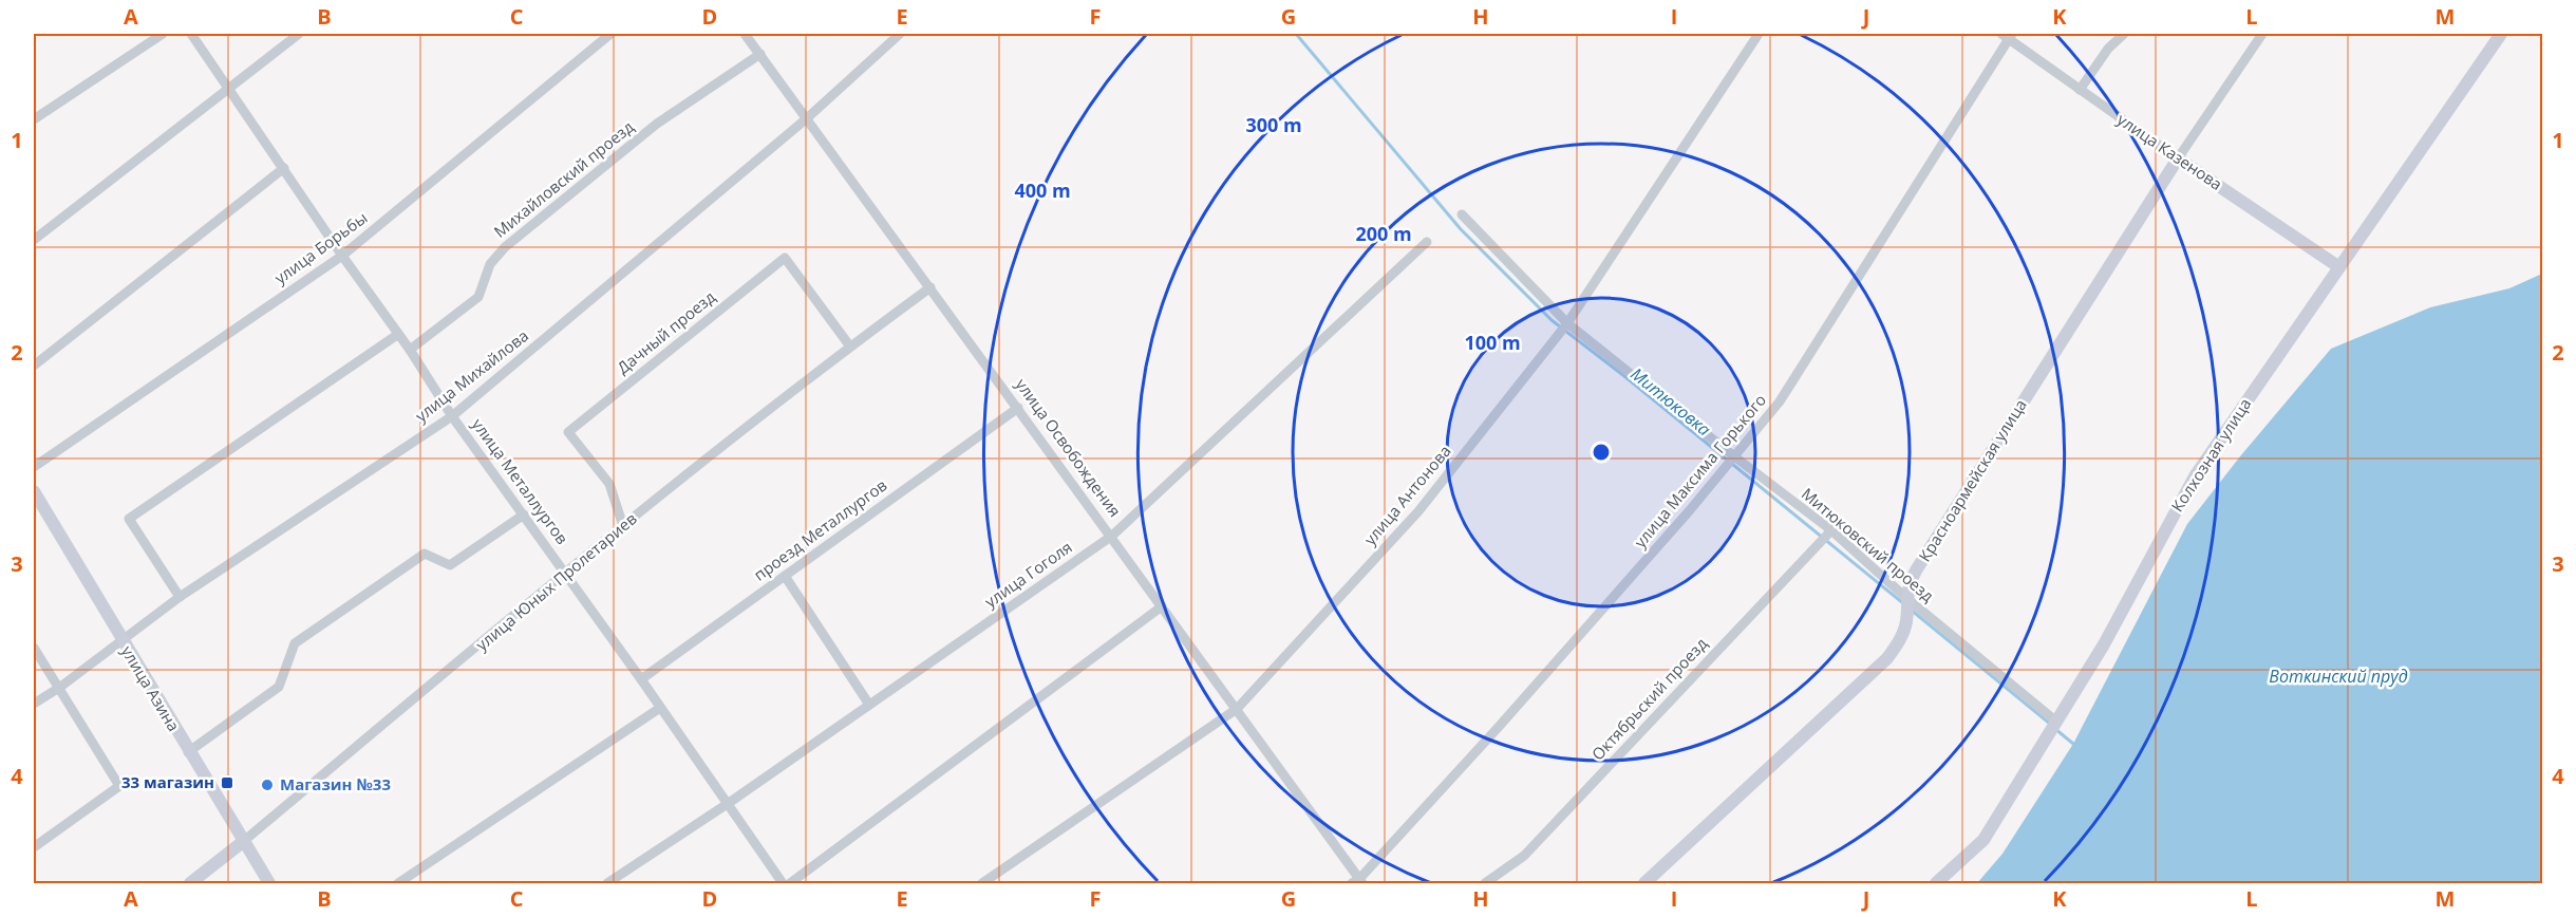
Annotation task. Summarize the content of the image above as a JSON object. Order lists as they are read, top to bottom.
{
  "streets": {
    "street": [
      "улица Казенова",
      "Михайловский проезд",
      "улица Борьбы",
      "Дачный проезд",
      "улица Михайлова",
      "улица Освобождения",
      "Колхозная улица",
      "улица Максима Горького",
      "Красноармейская улица",
      "улица Металлургов",
      "улица Антонова",
      "проезд Металлургов",
      "Митюковский проезд",
      "улица Гоголя",
      "улица Юных Пролетариев",
      "улица Азина",
      "Октябрьский проезд"
    ]
  },
  "crossings": [
    ["улица Казенова", "Колхозная улица"],
    ["улица Казенова", "улица Максима Горького"],
    ["улица Казенова", "Красноармейская улица"],
    ["Михайловский проезд", "улица Освобождения"],
    ["Михайловский проезд", "улица Металлургов"],
    ["улица Борьбы", "улица Металлургов"],
    ["Дачный проезд", "улица Юных Пролетариев"],
    ["улица Михайлова", "улица Освобождения"],
    ["улица Михайлова", "улица Металлургов"],
    ["улица Михайлова", "улица Азина"],
    ["улица Освобождения", "улица Максима Горького"],
    ["улица Освобождения", "улица Антонова"],
    ["улица Освобождения", "проезд Металлургов"],
    ["улица Освобождения", "улица Гоголя"],
    ["улица Освобождения", "улица Юных Пролетариев"],
    ["Колхозная улица", "Митюковский проезд"],
    ["улица Максима Горького", "Митюковский проезд"],
    ["Красноармейская улица", "Митюковский проезд"],
    ["улица Металлургов", "проезд Металлургов"],
    ["улица Металлургов", "улица Гоголя"],
    ["улица Металлургов", "улица Юных Пролетариев"],
    ["улица Антонова", "Митюковский проезд"],
    ["Митюковский проезд", "Октябрьский проезд"],
    ["улица Юных Пролетариев", "улица Азина"]
  ],
  "water": ["Митюковка", "Воткинский пруд"],
  "places": {
    "transit": ["33 магазин"],
    "other": ["Магазин №33"]
  },
  "grid": {
    "columns": [
      "A",
      "B",
      "C",
      "D",
      "E",
      "F",
      "G",
      "H",
      "I",
      "J",
      "K",
      "L",
      "M"
    ],
    "rows": [
      "1",
      "2",
      "3",
      "4"
    ]
  },
  "rings": [
    "300 m",
    "400 m",
    "200 m",
    "100 m"
  ]
}
